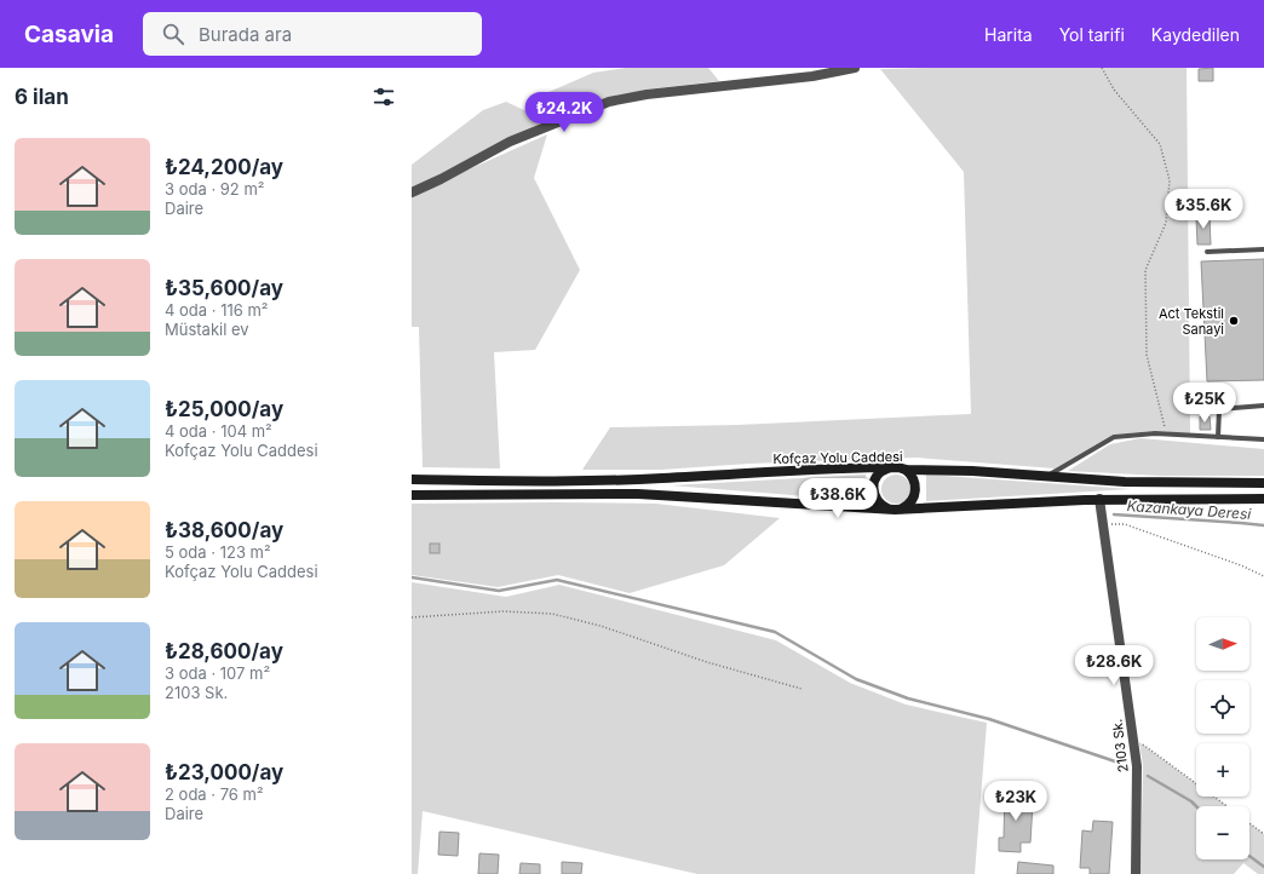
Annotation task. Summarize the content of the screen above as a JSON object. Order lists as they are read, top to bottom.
{
  "streets": {
    "main road": ["Kofçaz Yolu Caddesi"],
    "street": ["2103 Sk."]
  },
  "water": ["Kazankaya Deresi"],
  "places": ["Act Tekstil Sanayi"],
  "north": "right",
  "page": {
    "header": "Casavia",
    "search": "Burada ara",
    "nav": ["Harita", "Yol tarifi", "Kaydedilen"],
    "heading": "6 ilan",
    "price": [
      "₺24.2K",
      "₺35.6K",
      "₺25K",
      "₺38.6K",
      "₺28.6K",
      "₺23K"
    ],
    "list": [
      {
        "name": "₺24,200/ay",
        "note": "3 oda · 92 m² · Daire"
      },
      {
        "name": "₺35,600/ay",
        "note": "4 oda · 116 m² · Müstakil ev"
      },
      {
        "name": "₺25,000/ay",
        "note": "4 oda · 104 m² · Kofçaz Yolu Caddesi"
      },
      {
        "name": "₺38,600/ay",
        "note": "5 oda · 123 m² · Kofçaz Yolu Caddesi"
      },
      {
        "name": "₺28,600/ay",
        "note": "3 oda · 107 m² · 2103 Sk."
      },
      {
        "name": "₺23,000/ay",
        "note": "2 oda · 76 m² · Daire"
      }
    ],
    "map_buttons": ["+", "−"]
  }
}
